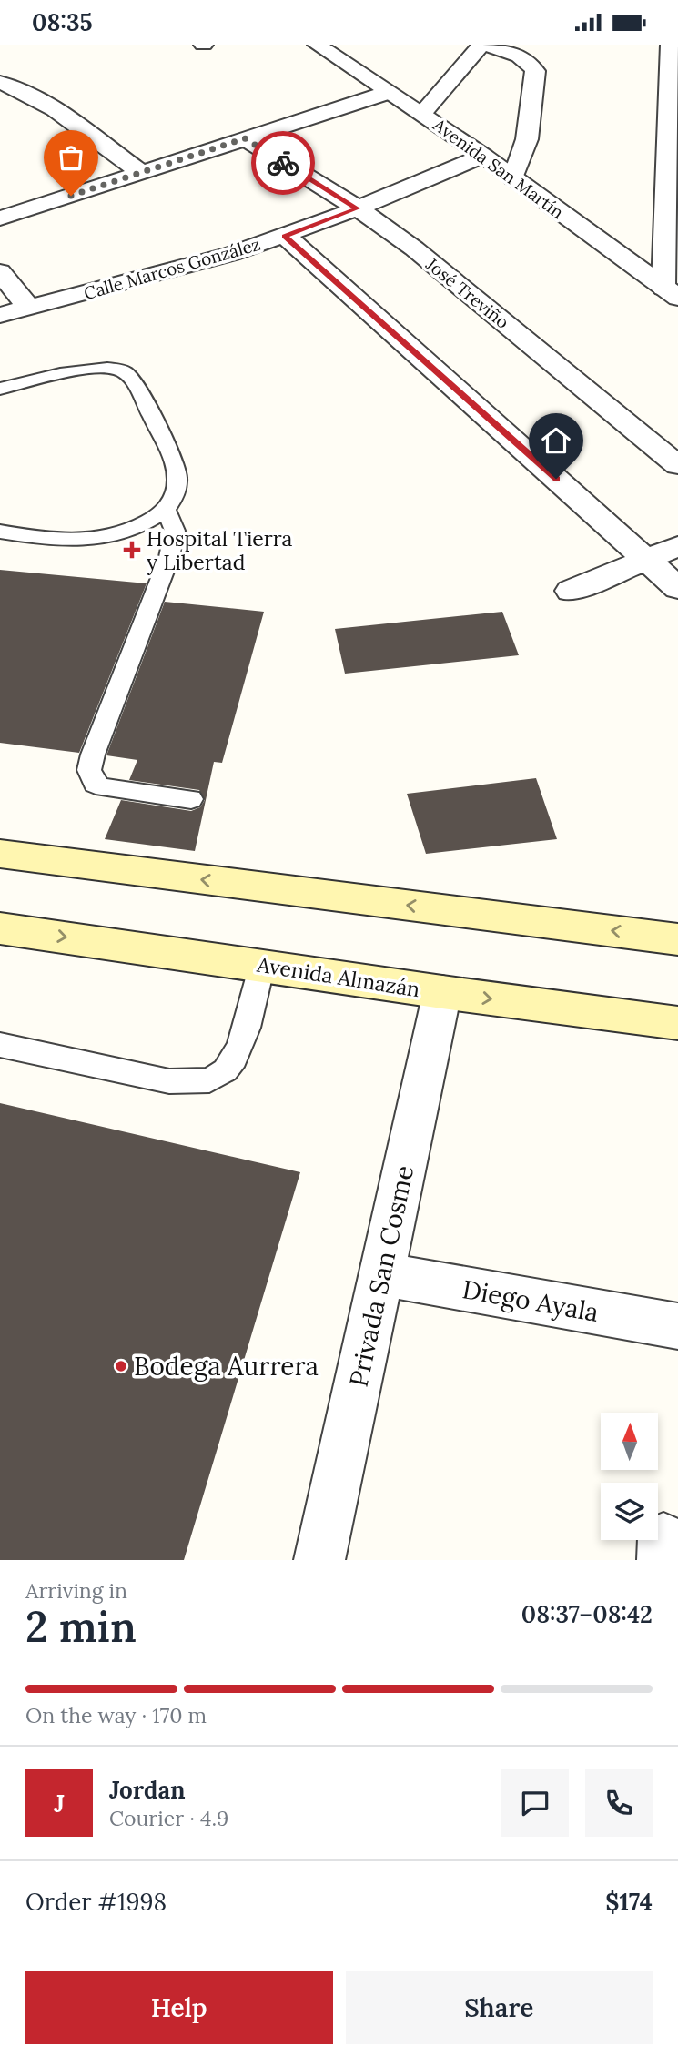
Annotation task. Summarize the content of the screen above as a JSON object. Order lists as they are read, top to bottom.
{
  "streets": {
    "main road": ["Avenida Almazán"],
    "street": [
      "Avenida San Martín",
      "Calle Marcos González",
      "José Treviño",
      "Privada San Cosme",
      "Diego Ayala"
    ]
  },
  "crossings": [
    ["Avenida San Martín", "Calle Marcos González"],
    ["Calle Marcos González", "José Treviño"],
    ["Avenida Almazán", "Privada San Cosme"],
    ["Privada San Cosme", "Diego Ayala"]
  ],
  "places": {
    "health": ["Hospital Tierra y Libertad"],
    "other": ["Bodega Aurrera"]
  },
  "north": "top",
  "page": {
    "status": "08:35",
    "heading": ["2 min", "Arriving in", "08:37–08:42"],
    "panel": [
      "Jordan",
      "Courier · 4.9",
      "Order #1998",
      "$174"
    ],
    "bar": "On the way · 170 m",
    "round": "J",
    "buttons": ["Help", "Share"]
  }
}
